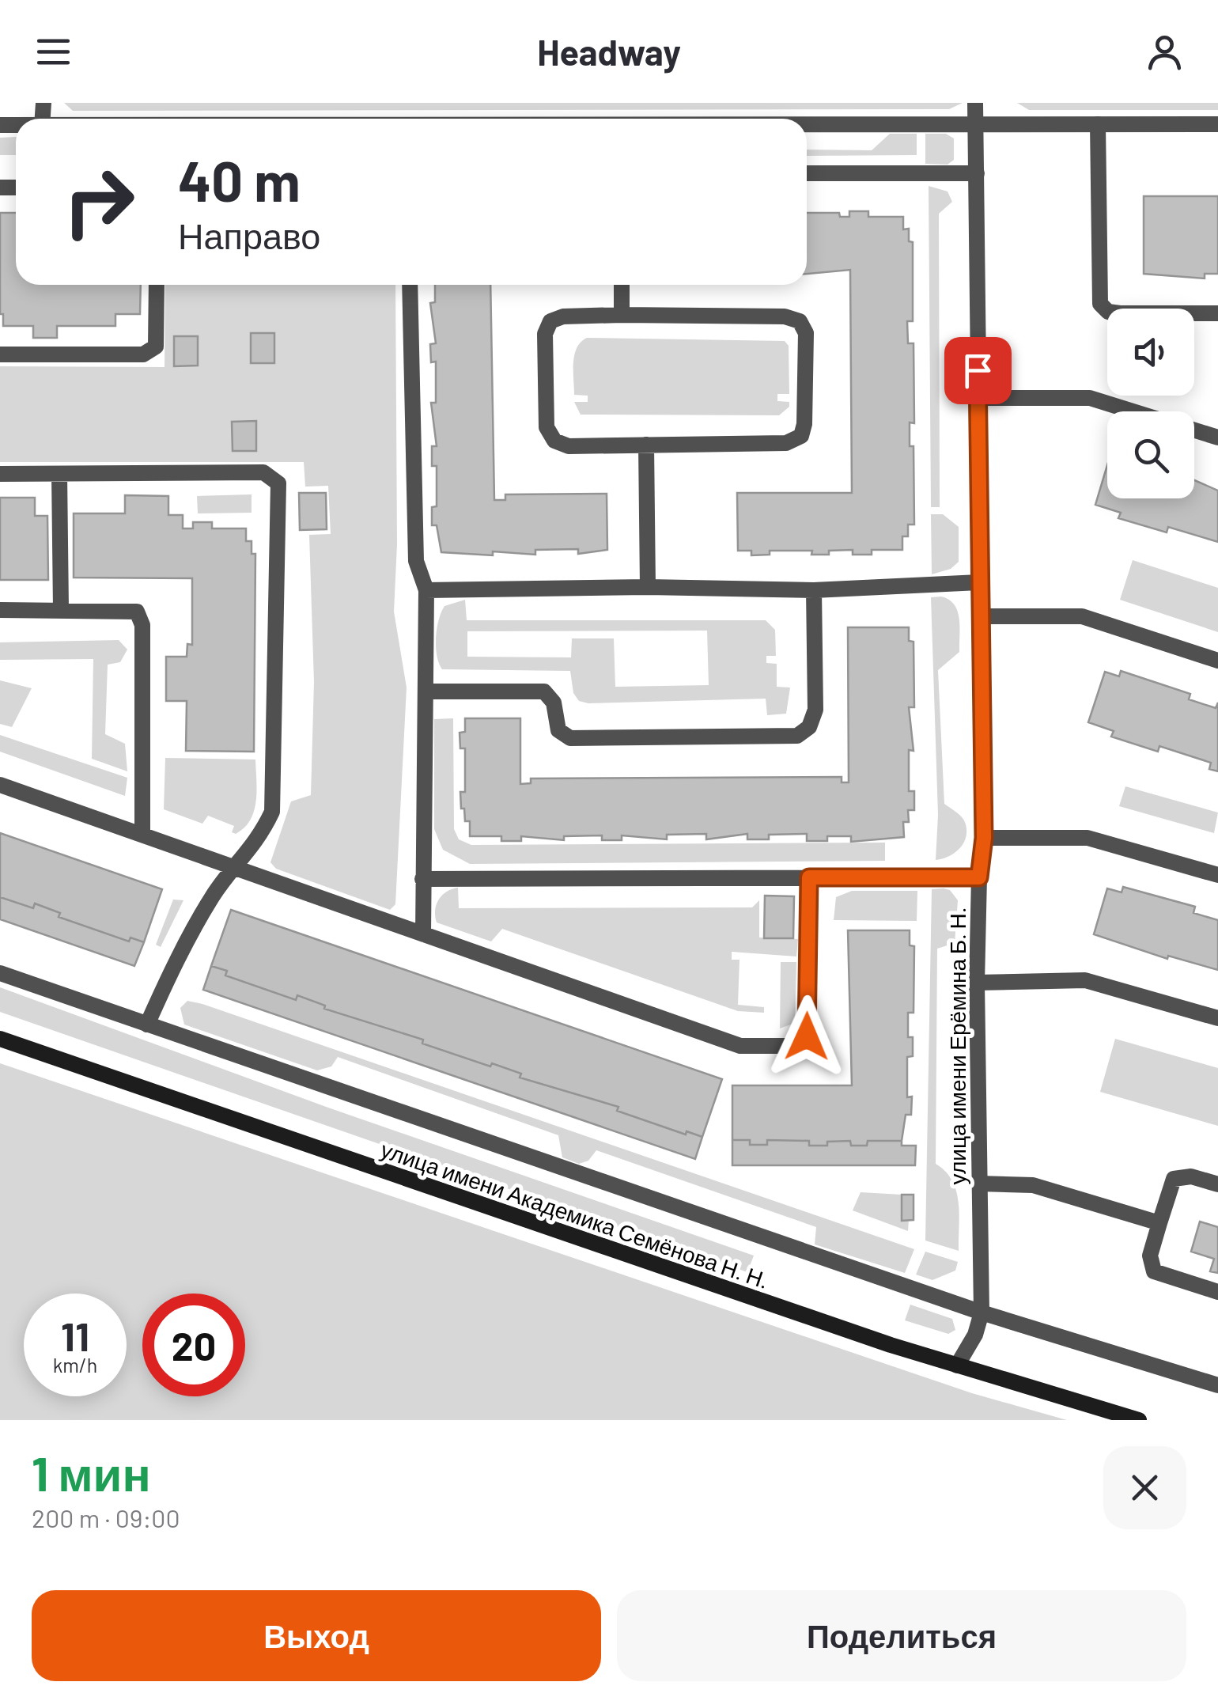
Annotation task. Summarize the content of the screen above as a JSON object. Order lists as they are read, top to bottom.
{
  "streets": {
    "main road": ["улица имени Академика Семёнова Н. Н."],
    "street": ["улица имени Ерёмина Б. Н."]
  },
  "crossings": [
    ["улица имени Ерёмина Б. Н.", "улица имени Академика Семёнова Н. Н."]
  ],
  "page": {
    "header": "Headway",
    "turn": ["40 m", "Направо"],
    "speed": "11 km/h",
    "limit": "20",
    "heading": ["1 мин", "200 m · 09:00"],
    "buttons": ["Выход", "Поделиться"]
  }
}
